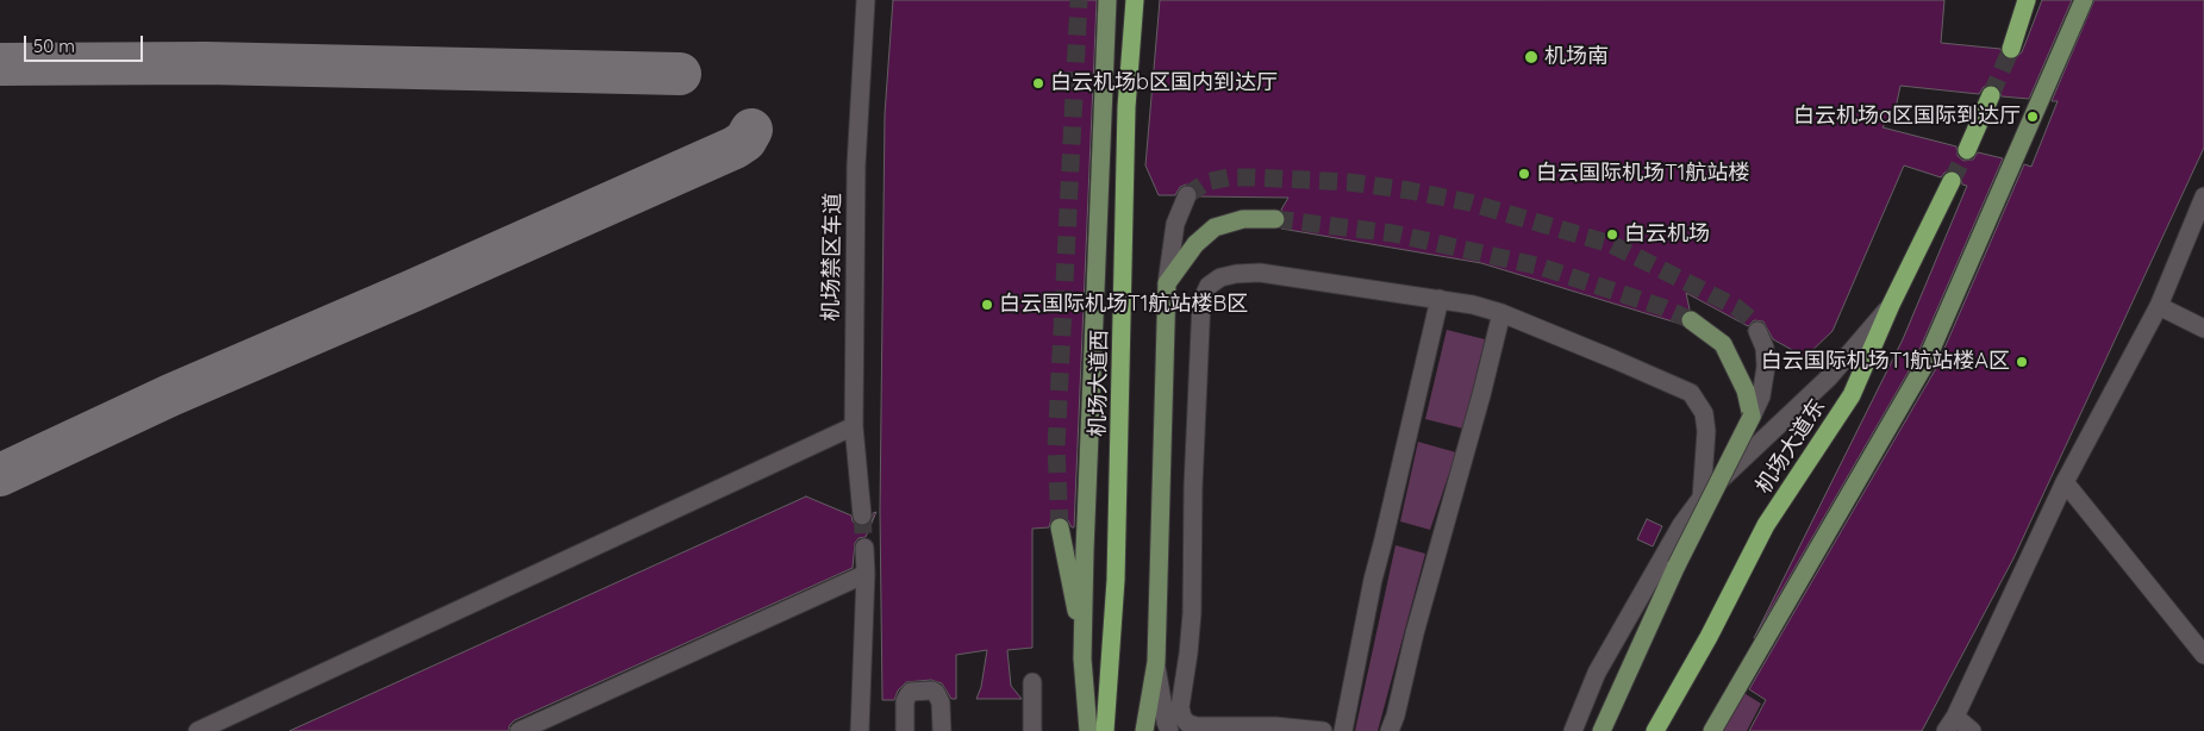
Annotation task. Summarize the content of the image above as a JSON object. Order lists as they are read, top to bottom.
{
  "streets": {
    "highway": ["机场大道西", "机场大道东"],
    "street": ["机场禁区车道"]
  },
  "places": [
    "机场南",
    "白云机场b区国内到达厅",
    "白云机场a区国际到达厅",
    "白云国际机场T1航站楼",
    "白云机场",
    "白云国际机场T1航站楼B区",
    "白云国际机场T1航站楼A区"
  ],
  "scale_bar": "50 m"
}
